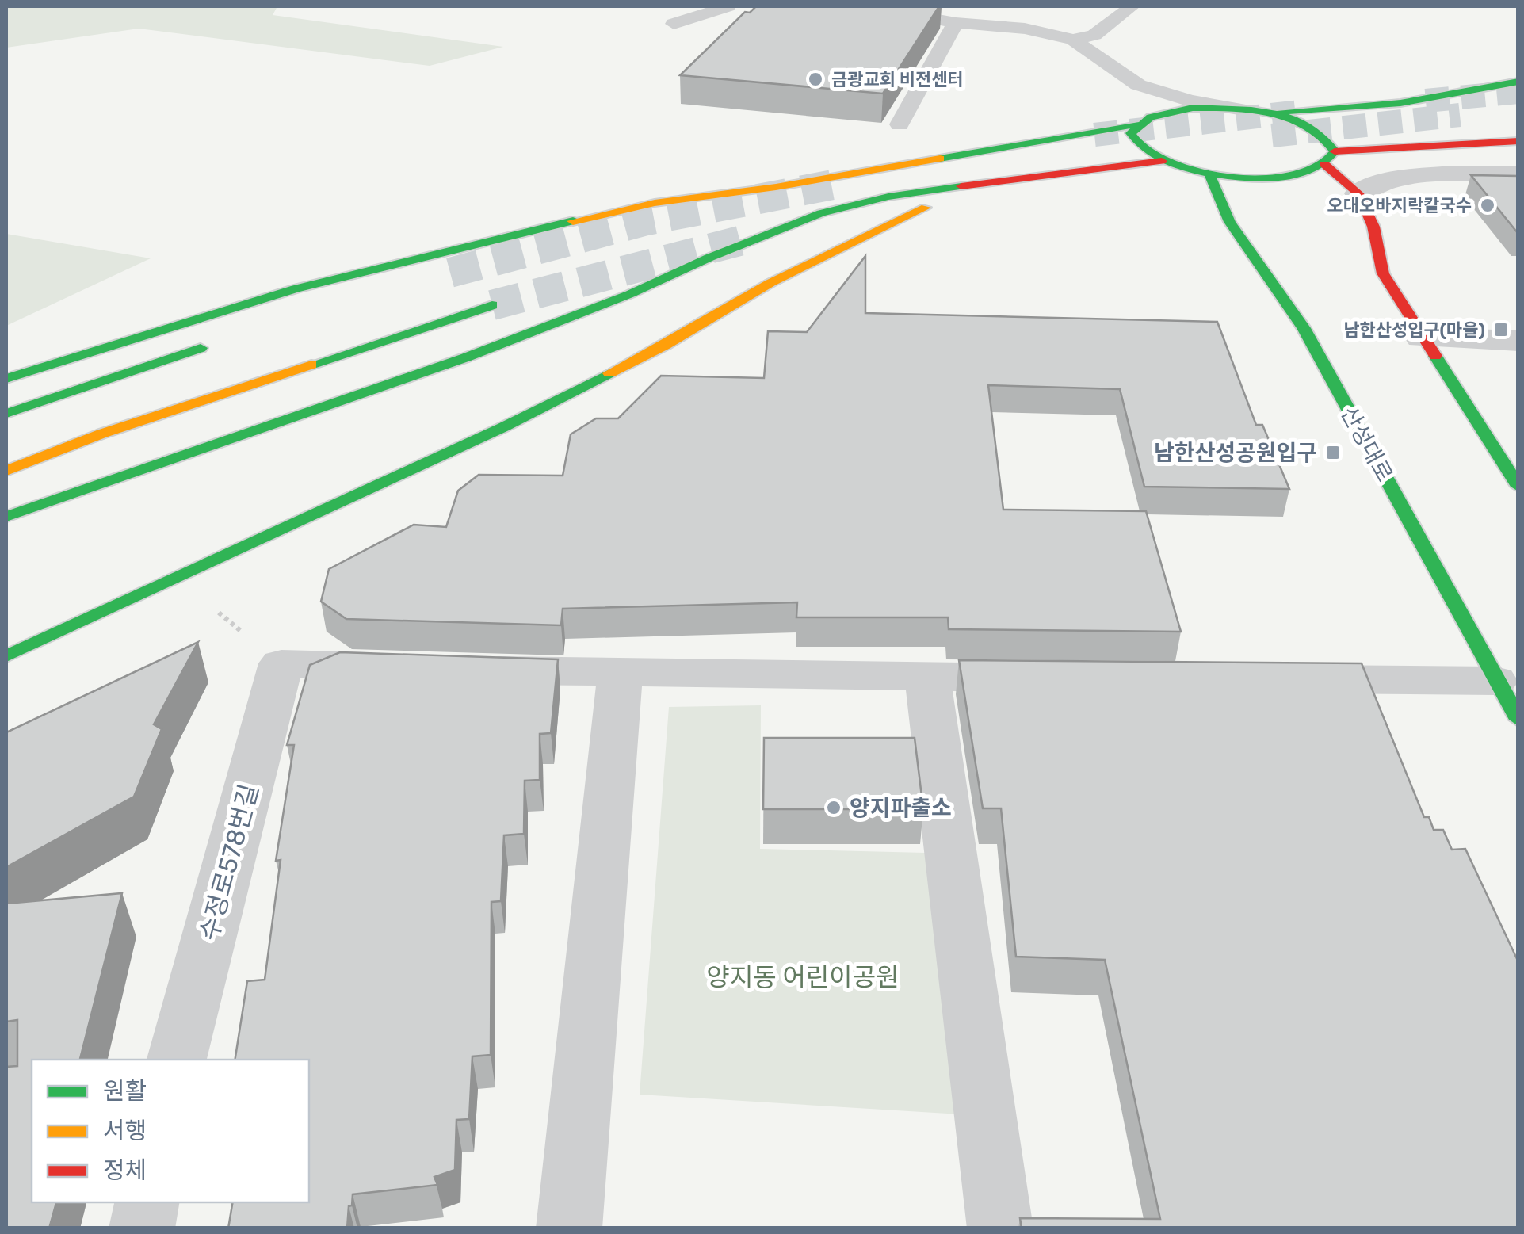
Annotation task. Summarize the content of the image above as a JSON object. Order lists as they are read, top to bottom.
{
  "streets": {
    "main road": ["산성대로"],
    "street": ["수정로578번길"]
  },
  "parks": ["양지동 어린이공원"],
  "places": {
    "other": ["금광교회 비전센터", "오대오바지락칼국수", "양지파출소"],
    "transit": ["남한산성입구(마을)", "남한산성공원입구"]
  },
  "legend": ["원활", "서행", "정체"]
}
